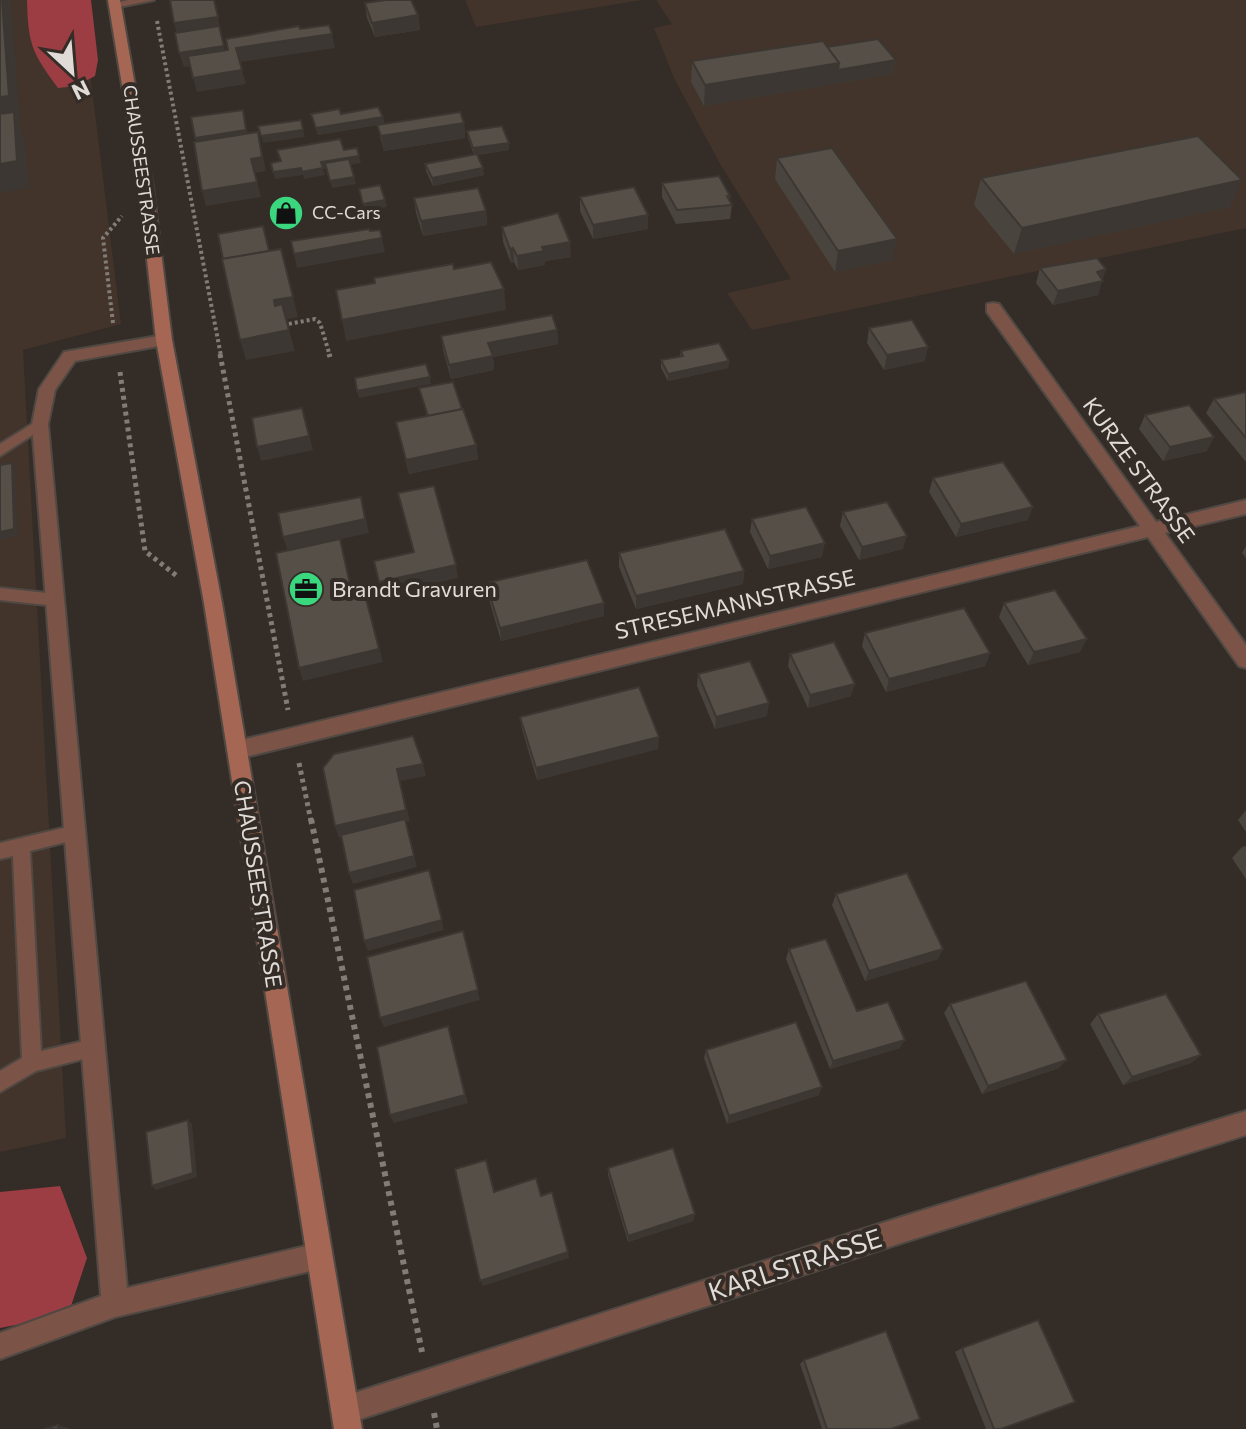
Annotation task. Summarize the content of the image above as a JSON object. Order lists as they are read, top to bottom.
{
  "streets": {
    "main road": ["CHAUSSEESTRASSE"],
    "street": ["KURZE STRASSE", "STRESEMANNSTRASSE", "KARLSTRASSE"]
  },
  "crossings": [
    ["CHAUSSEESTRASSE", "STRESEMANNSTRASSE"],
    ["CHAUSSEESTRASSE", "KARLSTRASSE"],
    ["KURZE STRASSE", "STRESEMANNSTRASSE"]
  ],
  "places": {
    "shop": ["CC-Cars"],
    "office": ["Brandt Gravuren"]
  },
  "north": "bottom right"
}
